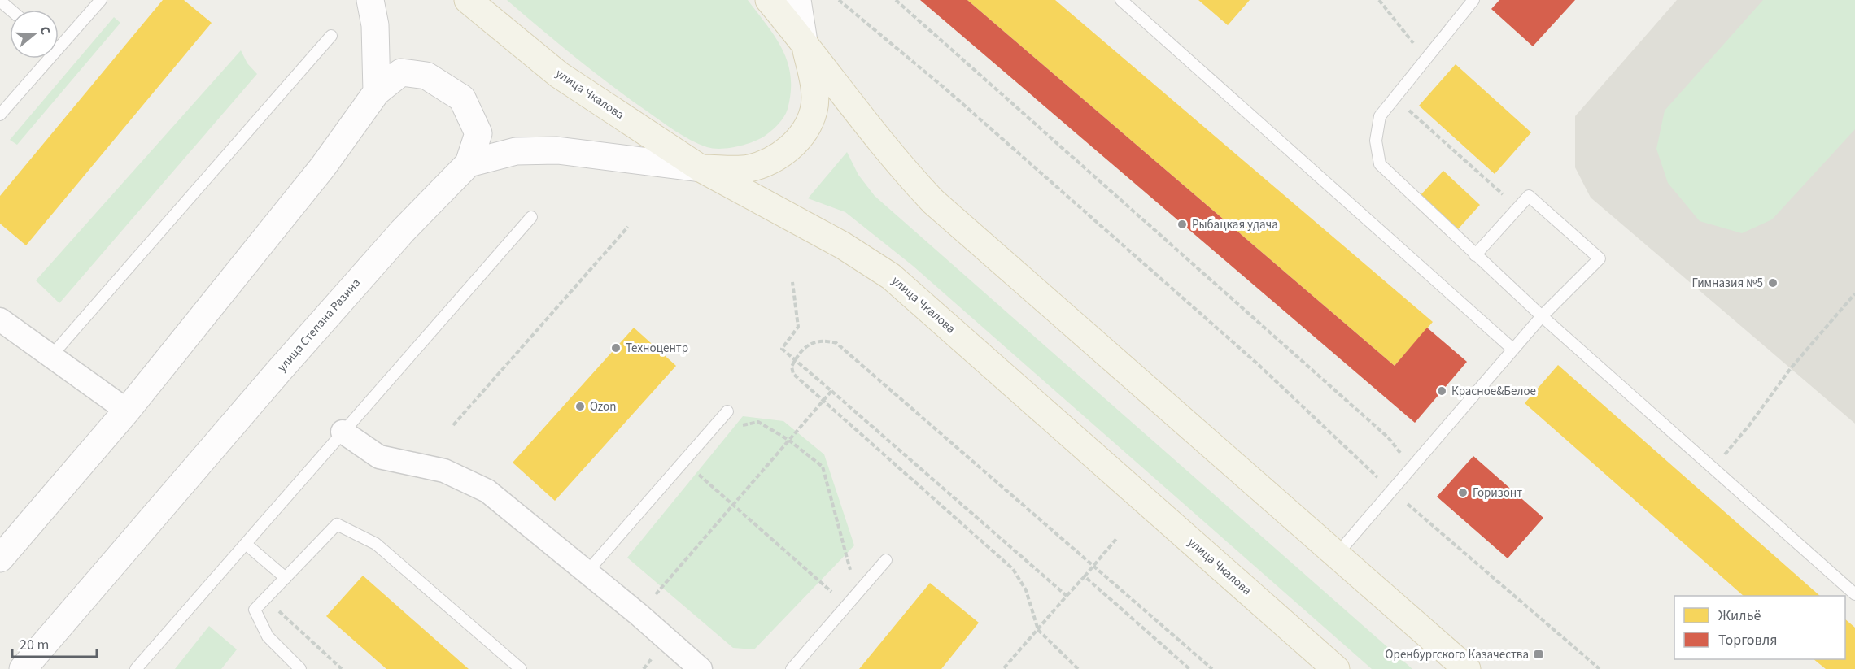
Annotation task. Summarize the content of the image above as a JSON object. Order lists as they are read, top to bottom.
{
  "streets": {
    "main road": ["улица Чкалова", "улица Степана Разина"]
  },
  "places": {
    "other": [
      "Рыбацкая удача",
      "Гимназия №5",
      "Техноцентр",
      "Красное&Белое",
      "Ozon",
      "Горизонт"
    ],
    "transit": ["Оренбургского Казачества"]
  },
  "legend": ["Жильё", "Торговля"],
  "scale_bar": "20 m",
  "north": "right"
}
